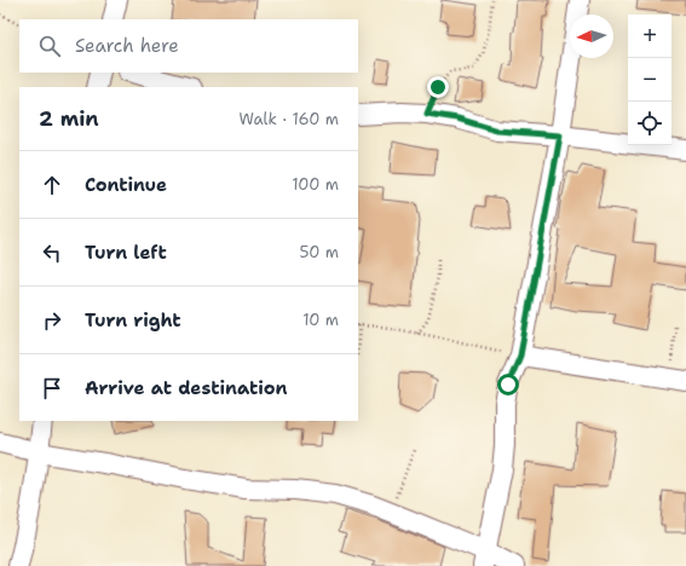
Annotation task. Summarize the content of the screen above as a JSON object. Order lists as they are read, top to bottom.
{
  "north": "left",
  "page": {
    "map_buttons": ["+", "−"],
    "search": "Search here",
    "heading": ["2 min", "Walk · 160 m"],
    "list": [
      ["Continue", "100 m"],
      ["Turn left", "50 m"],
      ["Turn right", "10 m"],
      "Arrive at destination"
    ]
  }
}
